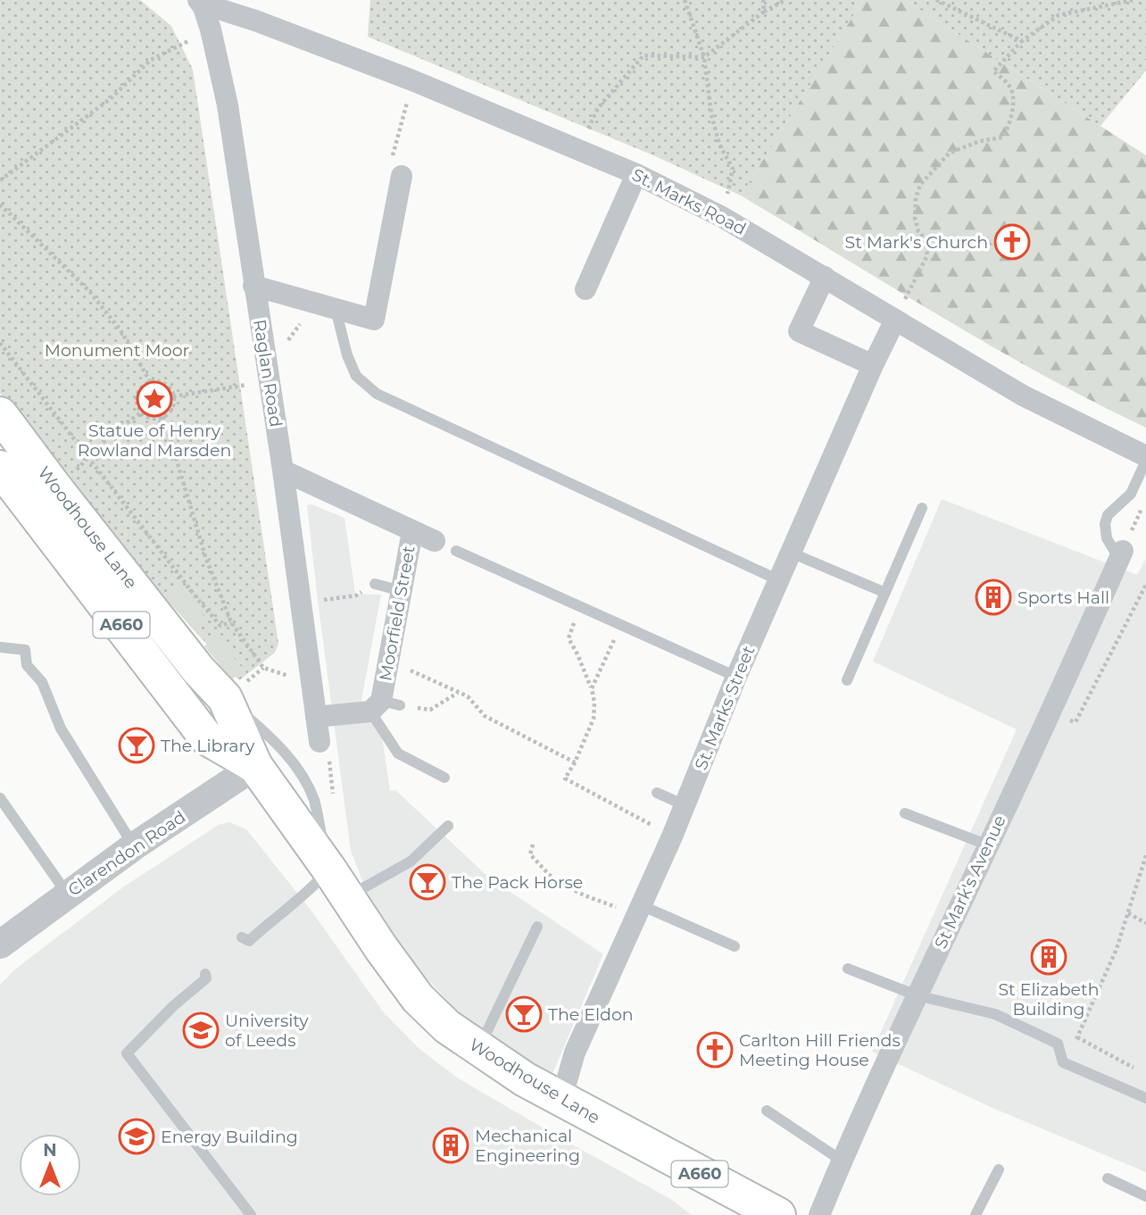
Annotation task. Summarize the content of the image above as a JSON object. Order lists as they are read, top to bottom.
{
  "streets": {
    "highway": ["Woodhouse Lane", "A660"],
    "street": [
      "St. Marks Road",
      "Raglan Road",
      "Moorfield Street",
      "St. Marks Street",
      "Clarendon Road",
      "St Mark's Avenue"
    ]
  },
  "crossings": [
    ["St. Marks Road", "Raglan Road"],
    ["St. Marks Road", "St. Marks Street"],
    ["Woodhouse Lane", "St. Marks Street"],
    ["Woodhouse Lane", "Clarendon Road"]
  ],
  "parks": ["Monument Moor"],
  "places": {
    "church": ["St Mark's Church", "Carlton Hill Friends Meeting House"],
    "place": ["Statue of Henry Rowland Marsden"],
    "building": ["Sports Hall", "St Elizabeth Building", "Mechanical Engineering"],
    "bar": ["The Library", "The Pack Horse", "The Eldon"],
    "school or university": ["University of Leeds", "Energy Building"]
  },
  "north": "top"
}
